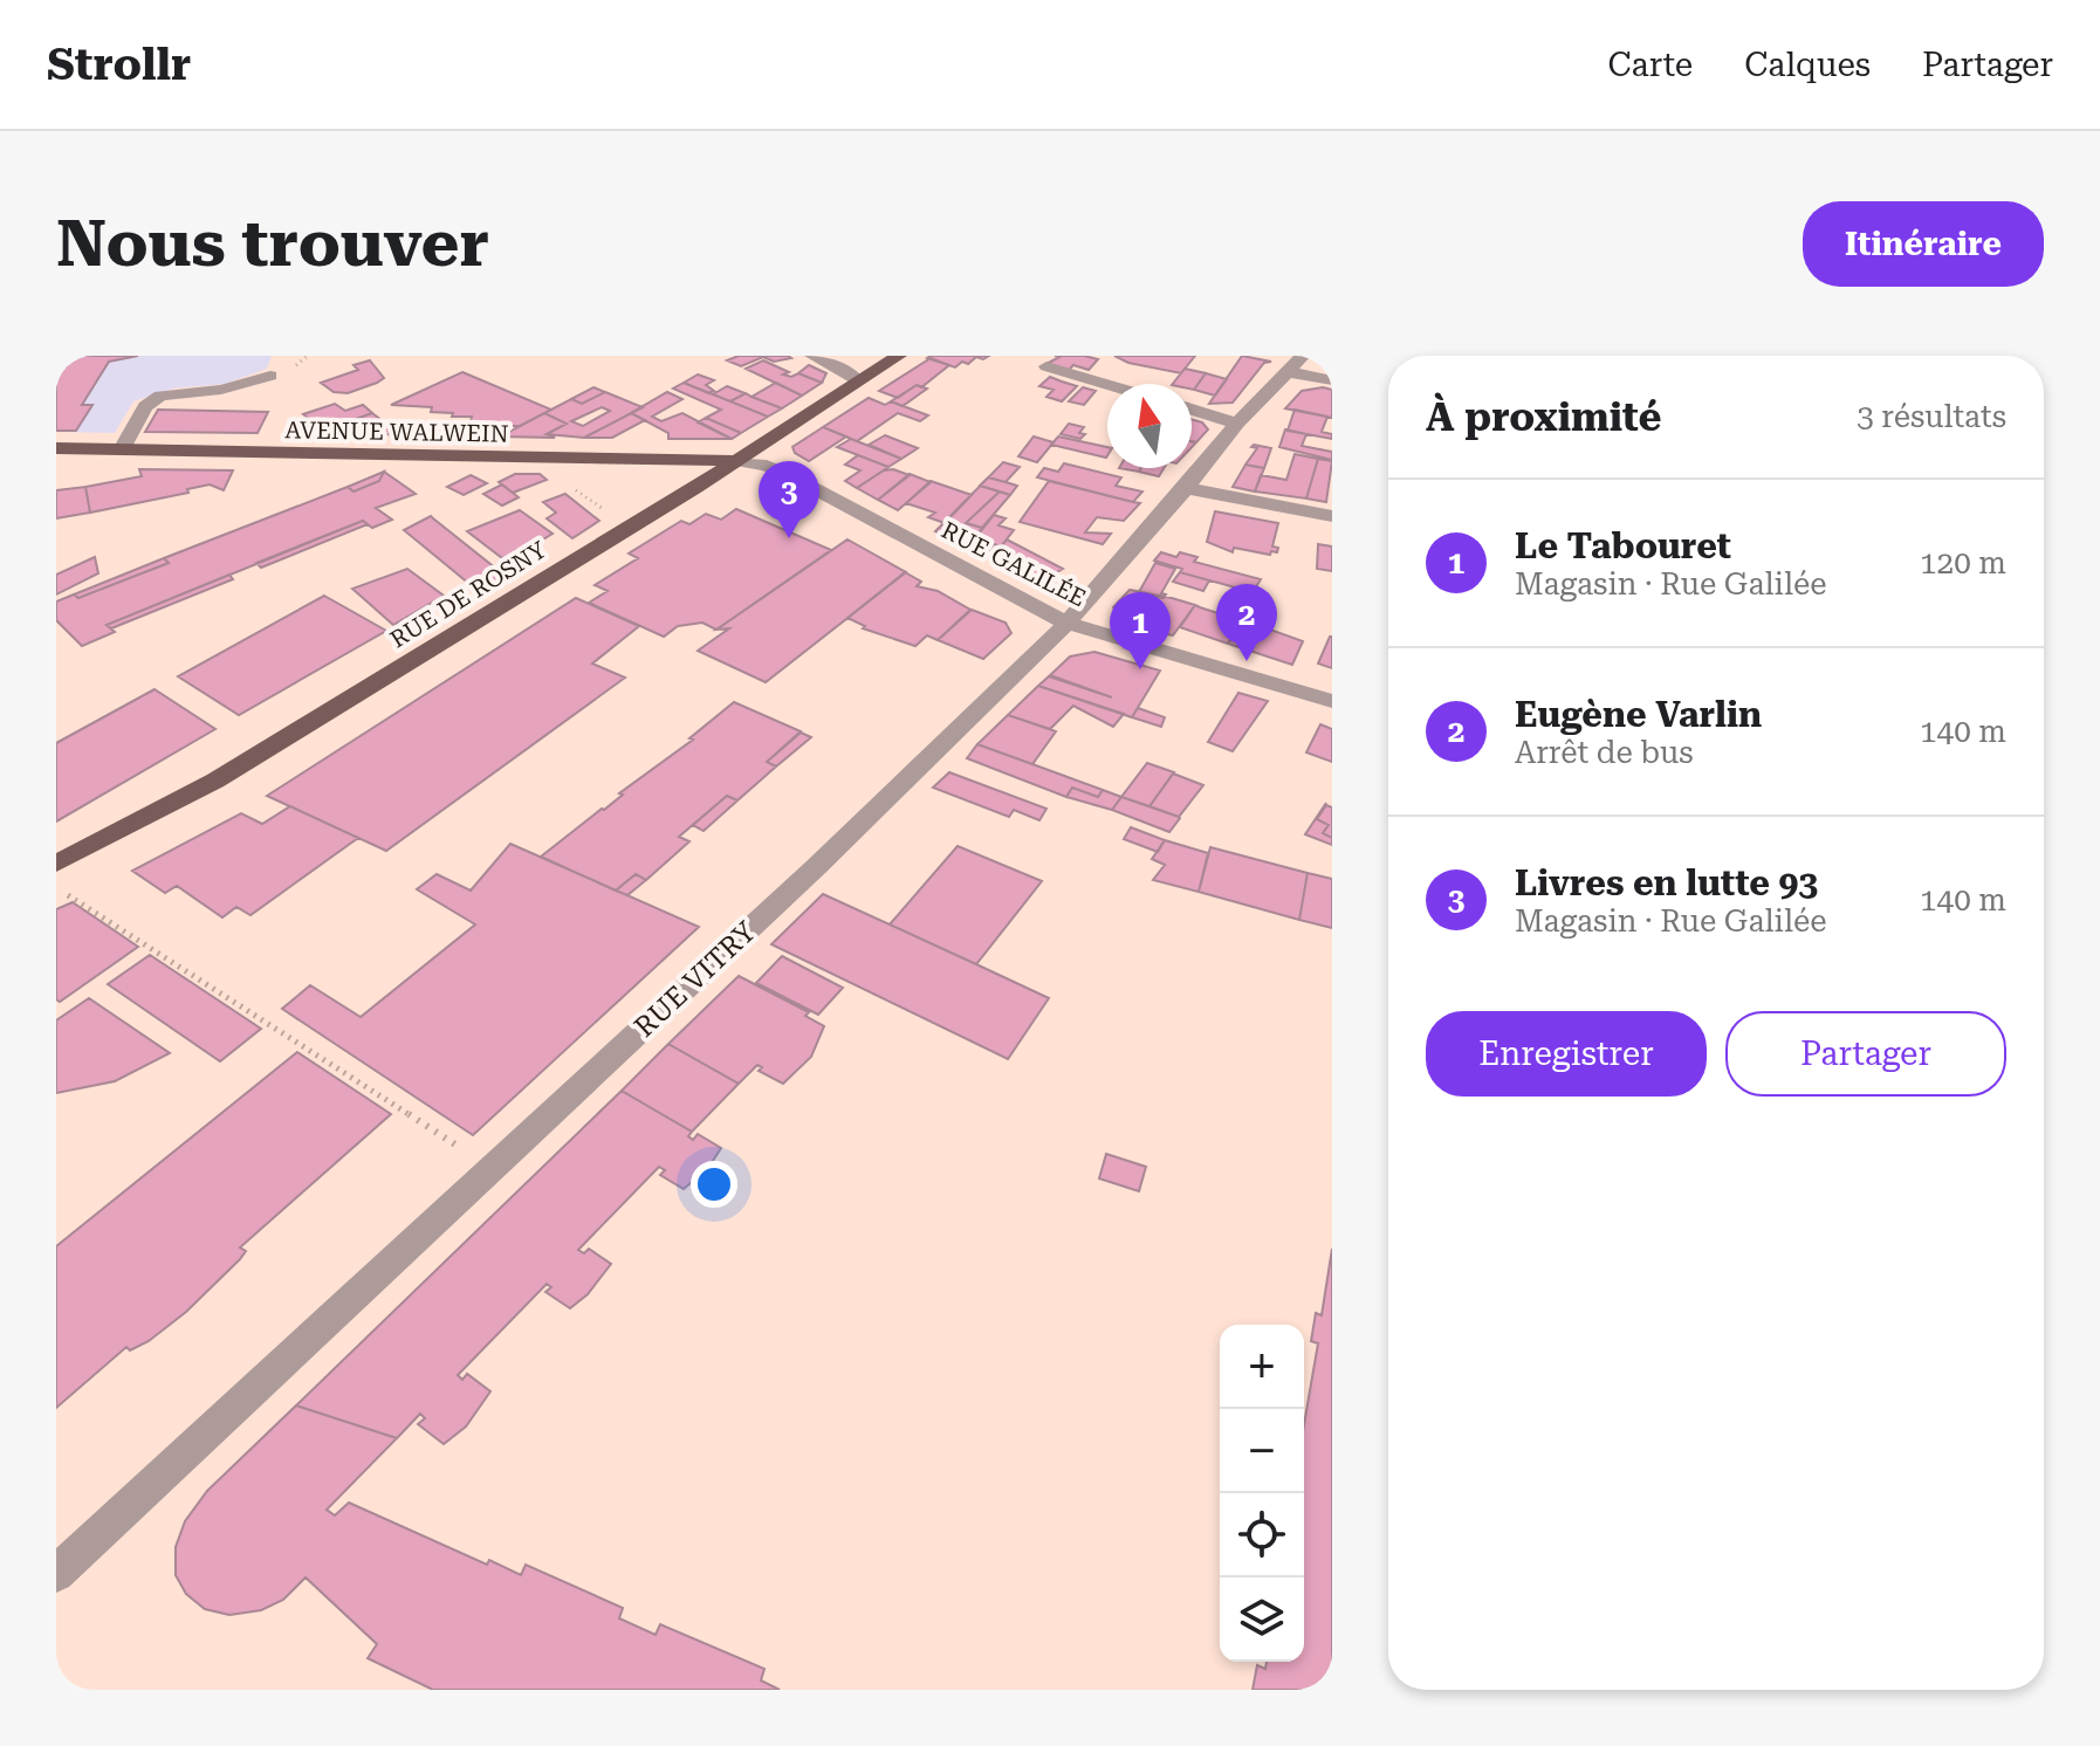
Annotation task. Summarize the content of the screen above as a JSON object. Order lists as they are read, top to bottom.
{
  "streets": {
    "main road": ["AVENUE WALWEIN", "RUE DE ROSNY"],
    "street": ["RUE GALILÉE", "RUE VITRY"]
  },
  "crossings": [
    ["AVENUE WALWEIN", "RUE GALILÉE"],
    ["AVENUE WALWEIN", "RUE DE ROSNY"],
    ["RUE GALILÉE", "RUE DE ROSNY"],
    ["RUE GALILÉE", "RUE VITRY"]
  ],
  "north": "top",
  "page": {
    "header": "Strollr",
    "nav": ["Carte", "Calques", "Partager"],
    "buttons": [
      "Itinéraire",
      ["Enregistrer", "Partager"]
    ],
    "title": "Nous trouver",
    "heading": ["À proximité", "3 résultats"],
    "pins": ["3", "2", "1"],
    "list": [
      {
        "mark": "1",
        "name": "Le Tabouret",
        "note": "Magasin · Rue Galilée",
        "value": "120 m"
      },
      {
        "mark": "2",
        "name": "Eugène Varlin",
        "note": "Arrêt de bus",
        "value": "140 m"
      },
      {
        "mark": "3",
        "name": "Livres en lutte 93",
        "note": "Magasin · Rue Galilée",
        "value": "140 m"
      }
    ],
    "map_buttons": ["+", "−"]
  }
}
